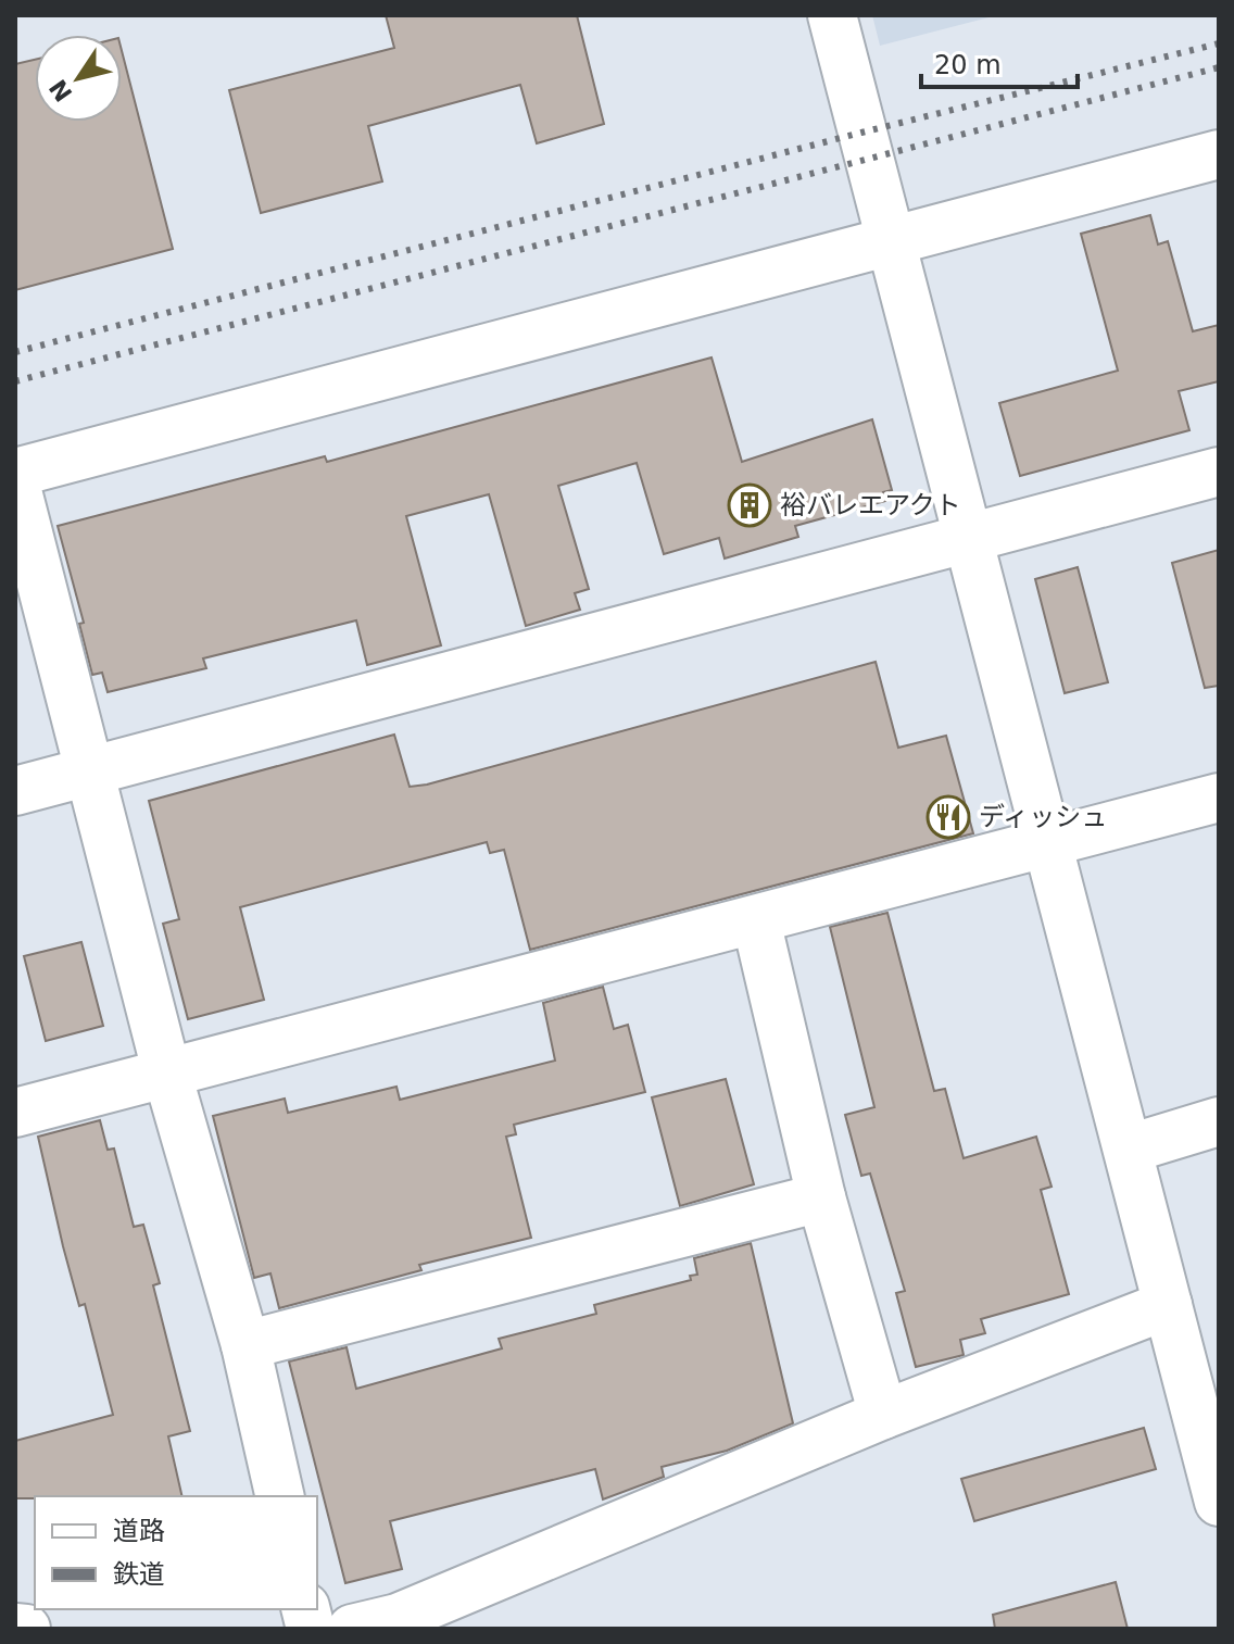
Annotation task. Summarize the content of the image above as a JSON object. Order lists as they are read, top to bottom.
{
  "places": {
    "building": ["裕バレエアクト"],
    "restaurant": ["ディッシュ"]
  },
  "legend": ["道路", "鉄道"],
  "scale_bar": "20 m",
  "north": "bottom left"
}
